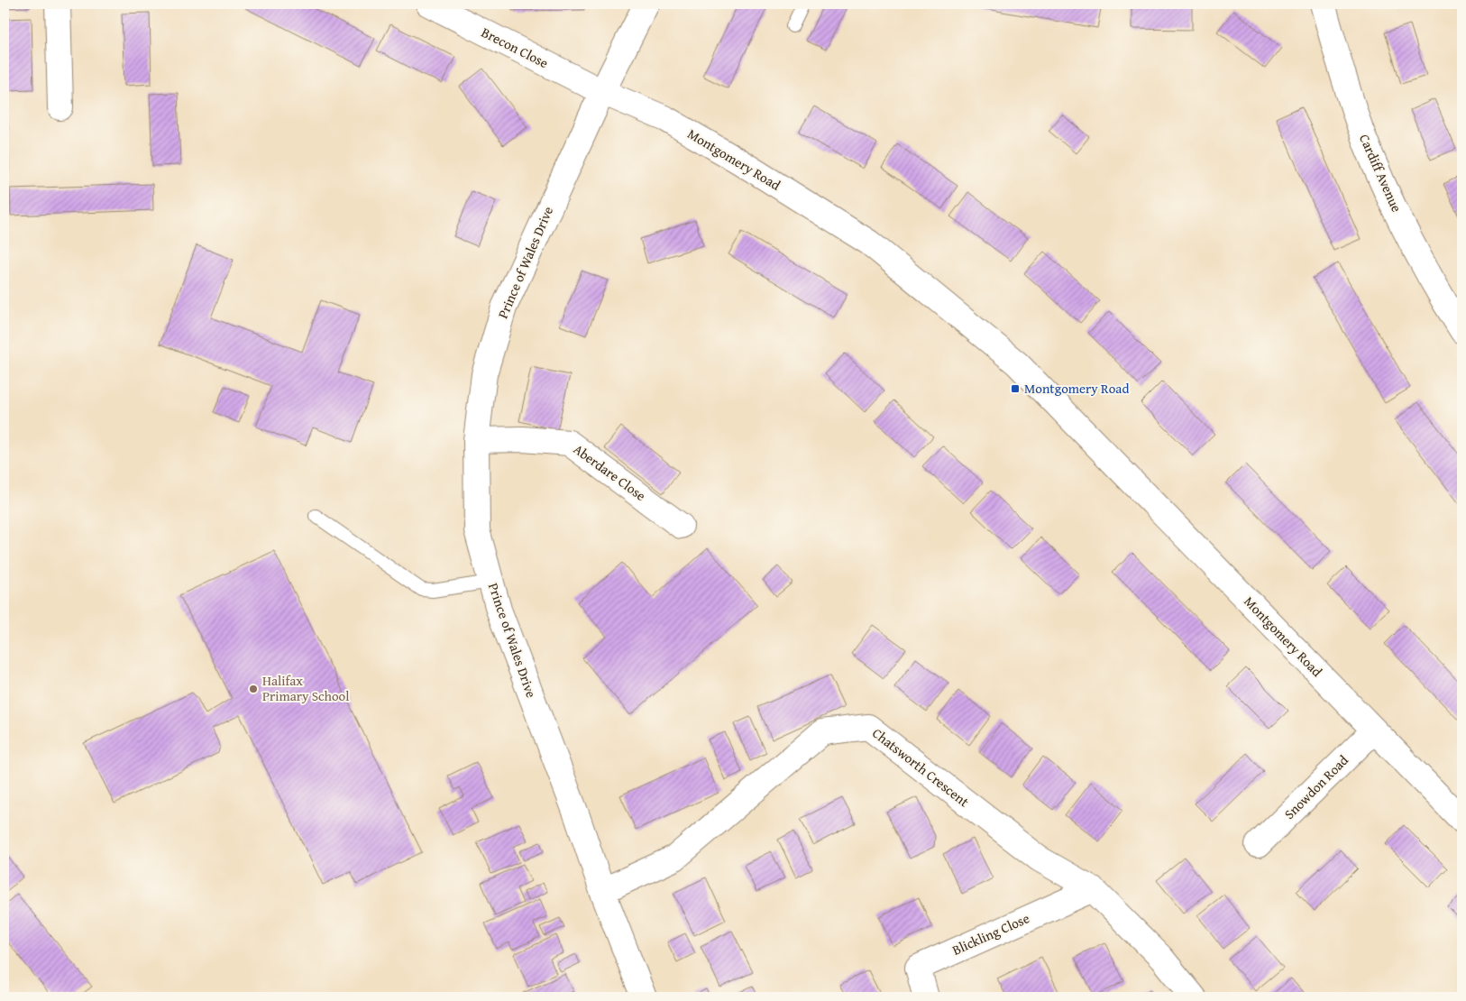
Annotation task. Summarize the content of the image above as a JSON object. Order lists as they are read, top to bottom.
{
  "streets": {
    "street": [
      "Brecon Close",
      "Montgomery Road",
      "Cardiff Avenue",
      "Prince of Wales Drive",
      "Aberdare Close",
      "Chatsworth Crescent",
      "Snowdon Road",
      "Blickling Close"
    ]
  },
  "crossings": [
    ["Brecon Close", "Montgomery Road"],
    ["Brecon Close", "Prince of Wales Drive"],
    ["Montgomery Road", "Prince of Wales Drive"],
    ["Montgomery Road", "Snowdon Road"],
    ["Prince of Wales Drive", "Aberdare Close"],
    ["Prince of Wales Drive", "Chatsworth Crescent"],
    ["Chatsworth Crescent", "Blickling Close"]
  ],
  "places": {
    "transit": ["Montgomery Road"],
    "other": ["Halifax Primary School"]
  }
}
